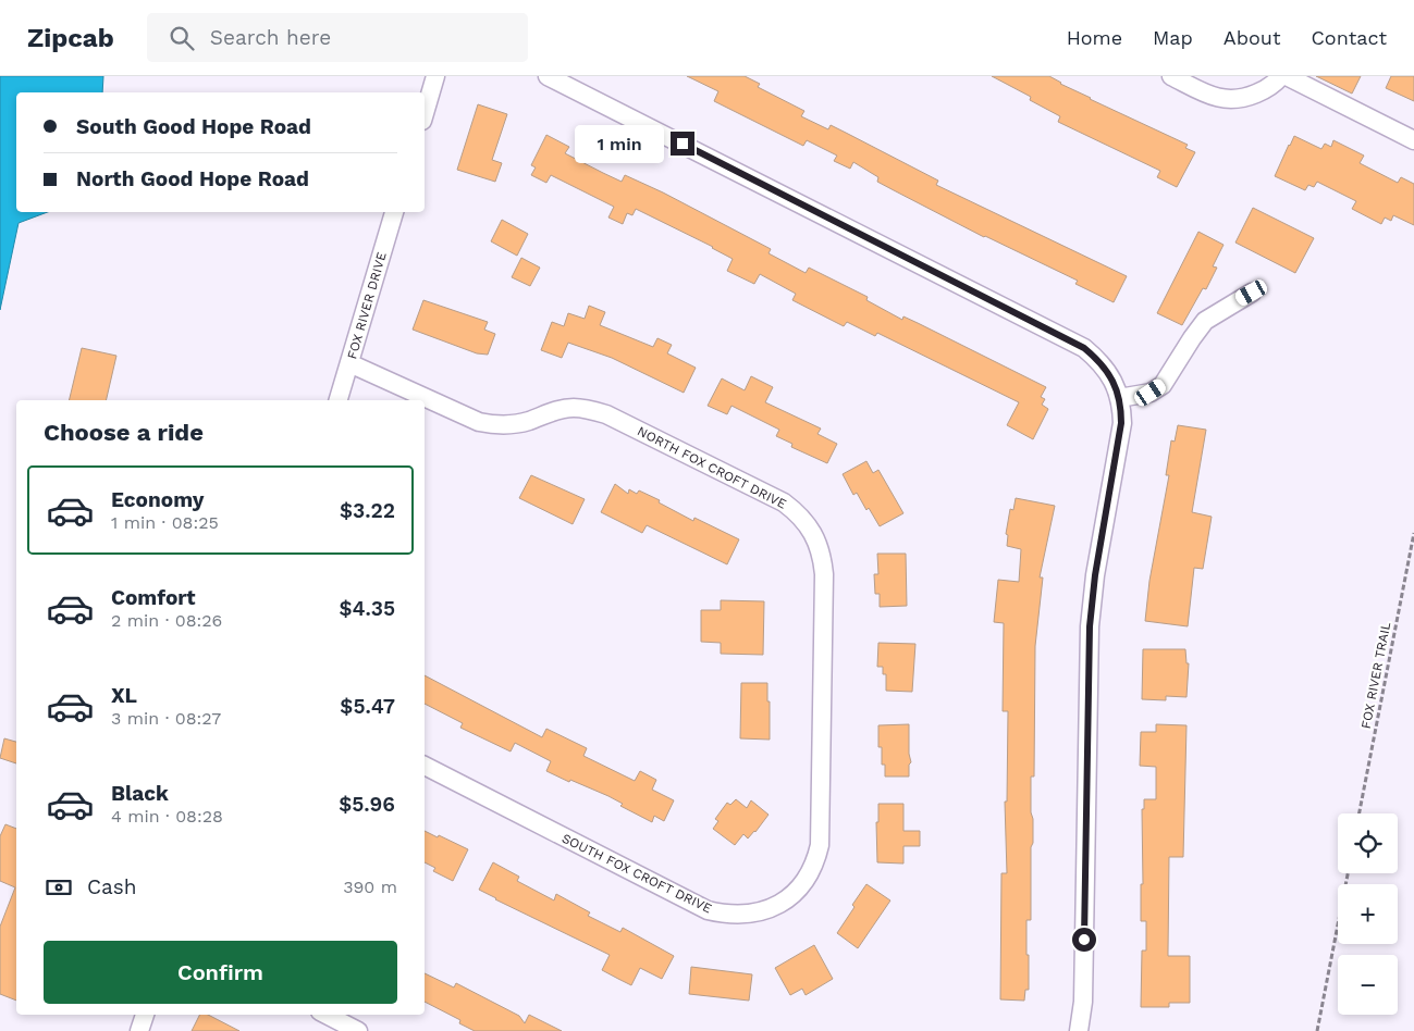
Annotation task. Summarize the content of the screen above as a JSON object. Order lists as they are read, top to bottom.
{
  "streets": {
    "street": ["FOX RIVER DRIVE", "NORTH FOX CROFT DRIVE", "SOUTH FOX CROFT DRIVE"],
    "path": ["FOX RIVER TRAIL"]
  },
  "crossings": [
    ["FOX RIVER DRIVE", "NORTH FOX CROFT DRIVE"],
    ["NORTH FOX CROFT DRIVE", "SOUTH FOX CROFT DRIVE"]
  ],
  "page": {
    "header": "Zipcab",
    "search": "Search here",
    "nav": [
      "Home",
      "Map",
      "About",
      "Contact"
    ],
    "banner": ["South Good Hope Road", "North Good Hope Road"],
    "bubble": "1 min",
    "heading": "Choose a ride",
    "list": [
      {
        "name": "Economy",
        "note": "1 min · 08:25",
        "value": "$3.22"
      },
      {
        "name": "Comfort",
        "note": "2 min · 08:26",
        "value": "$4.35"
      },
      {
        "name": "XL",
        "note": "3 min · 08:27",
        "value": "$5.47"
      },
      {
        "name": "Black",
        "note": "4 min · 08:28",
        "value": "$5.96"
      }
    ],
    "map_buttons": ["+", "−"],
    "pay": ["Cash", "390 m"],
    "buttons": "Confirm"
  }
}
